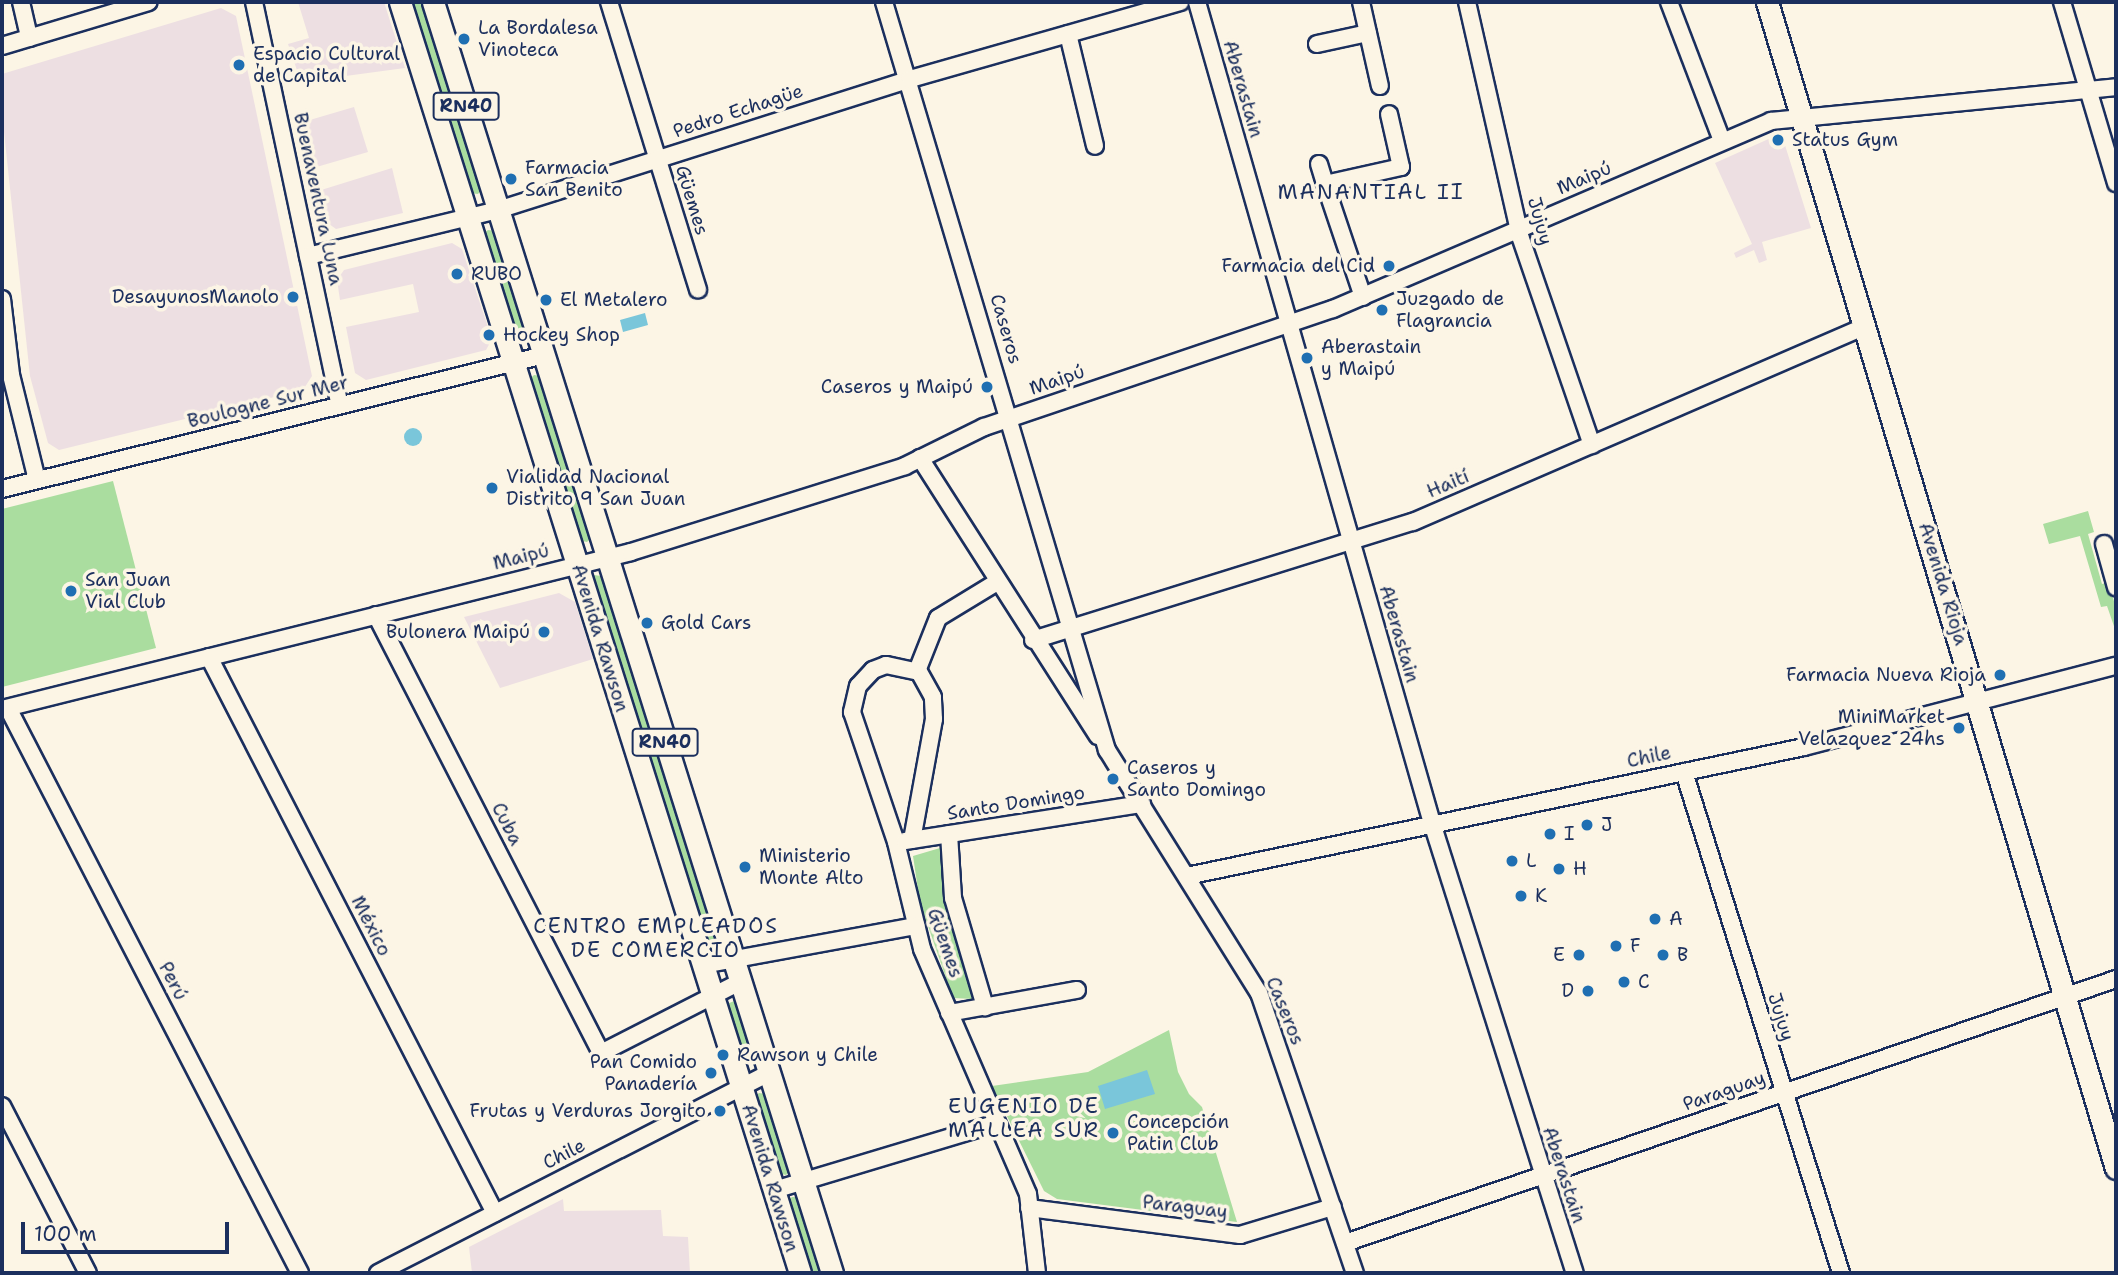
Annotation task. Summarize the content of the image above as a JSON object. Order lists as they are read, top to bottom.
{
  "streets": {
    "main road": ["RN40", "Avenida Rioja", "Avenida Rawson"],
    "street": [
      "Aberastain",
      "Pedro Echagüe",
      "Maipú",
      "Buenaventura Luna",
      "Güemes",
      "Jujuy",
      "Caseros",
      "Boulogne Sur Mer",
      "Haití",
      "Chile",
      "Santo Domingo",
      "Cuba",
      "México",
      "Perú",
      "Paraguay"
    ]
  },
  "crossings": [
    ["Aberastain", "Maipú"],
    ["Aberastain", "Haití"],
    ["Aberastain", "Chile"],
    ["Aberastain", "Paraguay"],
    ["Pedro Echagüe", "Buenaventura Luna"],
    ["Pedro Echagüe", "Güemes"],
    ["Pedro Echagüe", "Caseros"],
    ["Pedro Echagüe", "Avenida Rawson"],
    ["Maipú", "Jujuy"],
    ["Maipú", "Caseros"],
    ["Maipú", "Avenida Rioja"],
    ["Maipú", "Avenida Rawson"],
    ["Maipú", "Cuba"],
    ["Maipú", "México"],
    ["Maipú", "Perú"],
    ["Buenaventura Luna", "Boulogne Sur Mer"],
    ["Güemes", "Santo Domingo"],
    ["Güemes", "Paraguay"],
    ["Jujuy", "Haití"],
    ["Jujuy", "Chile"],
    ["Jujuy", "Paraguay"],
    ["Caseros", "Haití"],
    ["Caseros", "Chile"],
    ["Caseros", "Santo Domingo"],
    ["Caseros", "Paraguay"],
    ["Boulogne Sur Mer", "Avenida Rawson"],
    ["Haití", "Avenida Rioja"],
    ["Avenida Rioja", "Chile"],
    ["Avenida Rioja", "Paraguay"],
    ["Avenida Rawson", "Chile"],
    ["Avenida Rawson", "Cuba"],
    ["Chile", "México"]
  ],
  "districts": ["MANANTIAL II", "CENTRO EMPLEADOS DE COMERCIO", "EUGENIO DE MALLEA SUR"],
  "places": [
    "La Bordalesa Vinoteca",
    "Espacio Cultural de Capital",
    "Status Gym",
    "Farmacia San Benito",
    "Farmacia del Cid",
    "RUBO",
    "DesayunosManolo",
    "El Metalero",
    "Juzgado de Flagrancia",
    "Hockey Shop",
    "Aberastain y Maipú",
    "Caseros y Maipú",
    "Vialidad Nacional Distrito 9 San Juan",
    "San Juan Vial Club",
    "Gold Cars",
    "Bulonera Maipú",
    "Farmacia Nueva Rioja",
    "MiniMarket Velazquez 24hs",
    "Caseros y Santo Domingo",
    "J",
    "I",
    "L",
    "Ministerio Monte Alto",
    "H",
    "K",
    "A",
    "F",
    "E",
    "B",
    "C",
    "D",
    "Rawson y Chile",
    "Pan Comido Panadería",
    "Frutas y Verduras Jorgito",
    "Concepción Patin Club"
  ],
  "scale_bar": "100 m"
}
